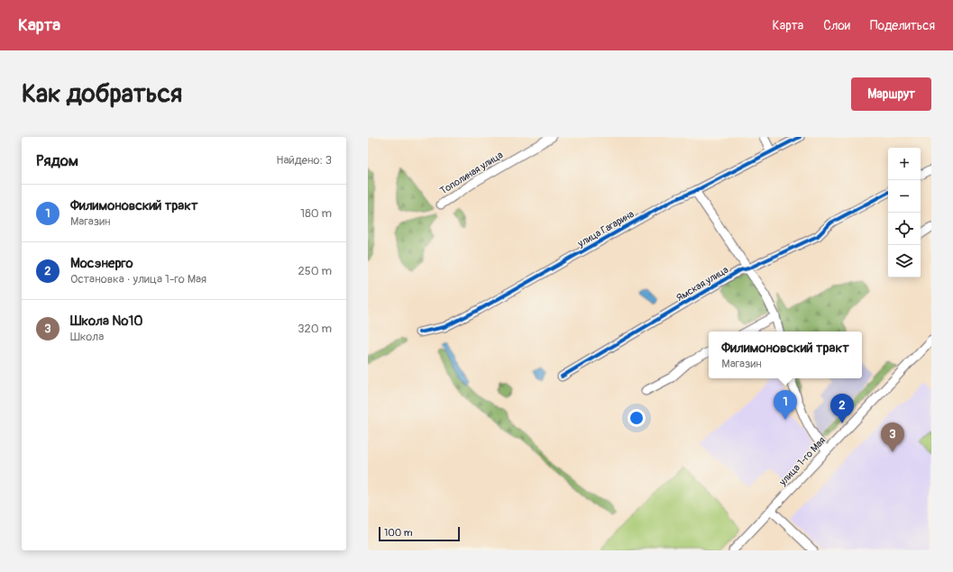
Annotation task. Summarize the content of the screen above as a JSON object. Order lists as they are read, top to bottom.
{
  "streets": {
    "street": [
      "Тополиная улица",
      "улица Гагарина",
      "Ямская улица",
      "улица 1-го Мая"
    ]
  },
  "scale_bar": "100 m",
  "page": {
    "header": "Карта",
    "nav": ["Карта", "Слои", "Поделиться"],
    "buttons": "Маршрут",
    "title": "Как добраться",
    "heading": ["Рядом", "Найдено: 3"],
    "map_buttons": ["+", "−"],
    "list": [
      {
        "mark": "1",
        "name": "Филимоновский тракт",
        "note": "Магазин",
        "value": "180 m"
      },
      {
        "mark": "2",
        "name": "Мосэнерго",
        "note": "Остановка · улица 1-го Мая",
        "value": "250 m"
      },
      {
        "mark": "3",
        "name": "Школа №10",
        "note": "Школа",
        "value": "320 m"
      }
    ],
    "popup": ["Филимоновский тракт", "Магазин"],
    "pins": ["1", "2", "3"],
    "scale": "100 m"
  }
}
